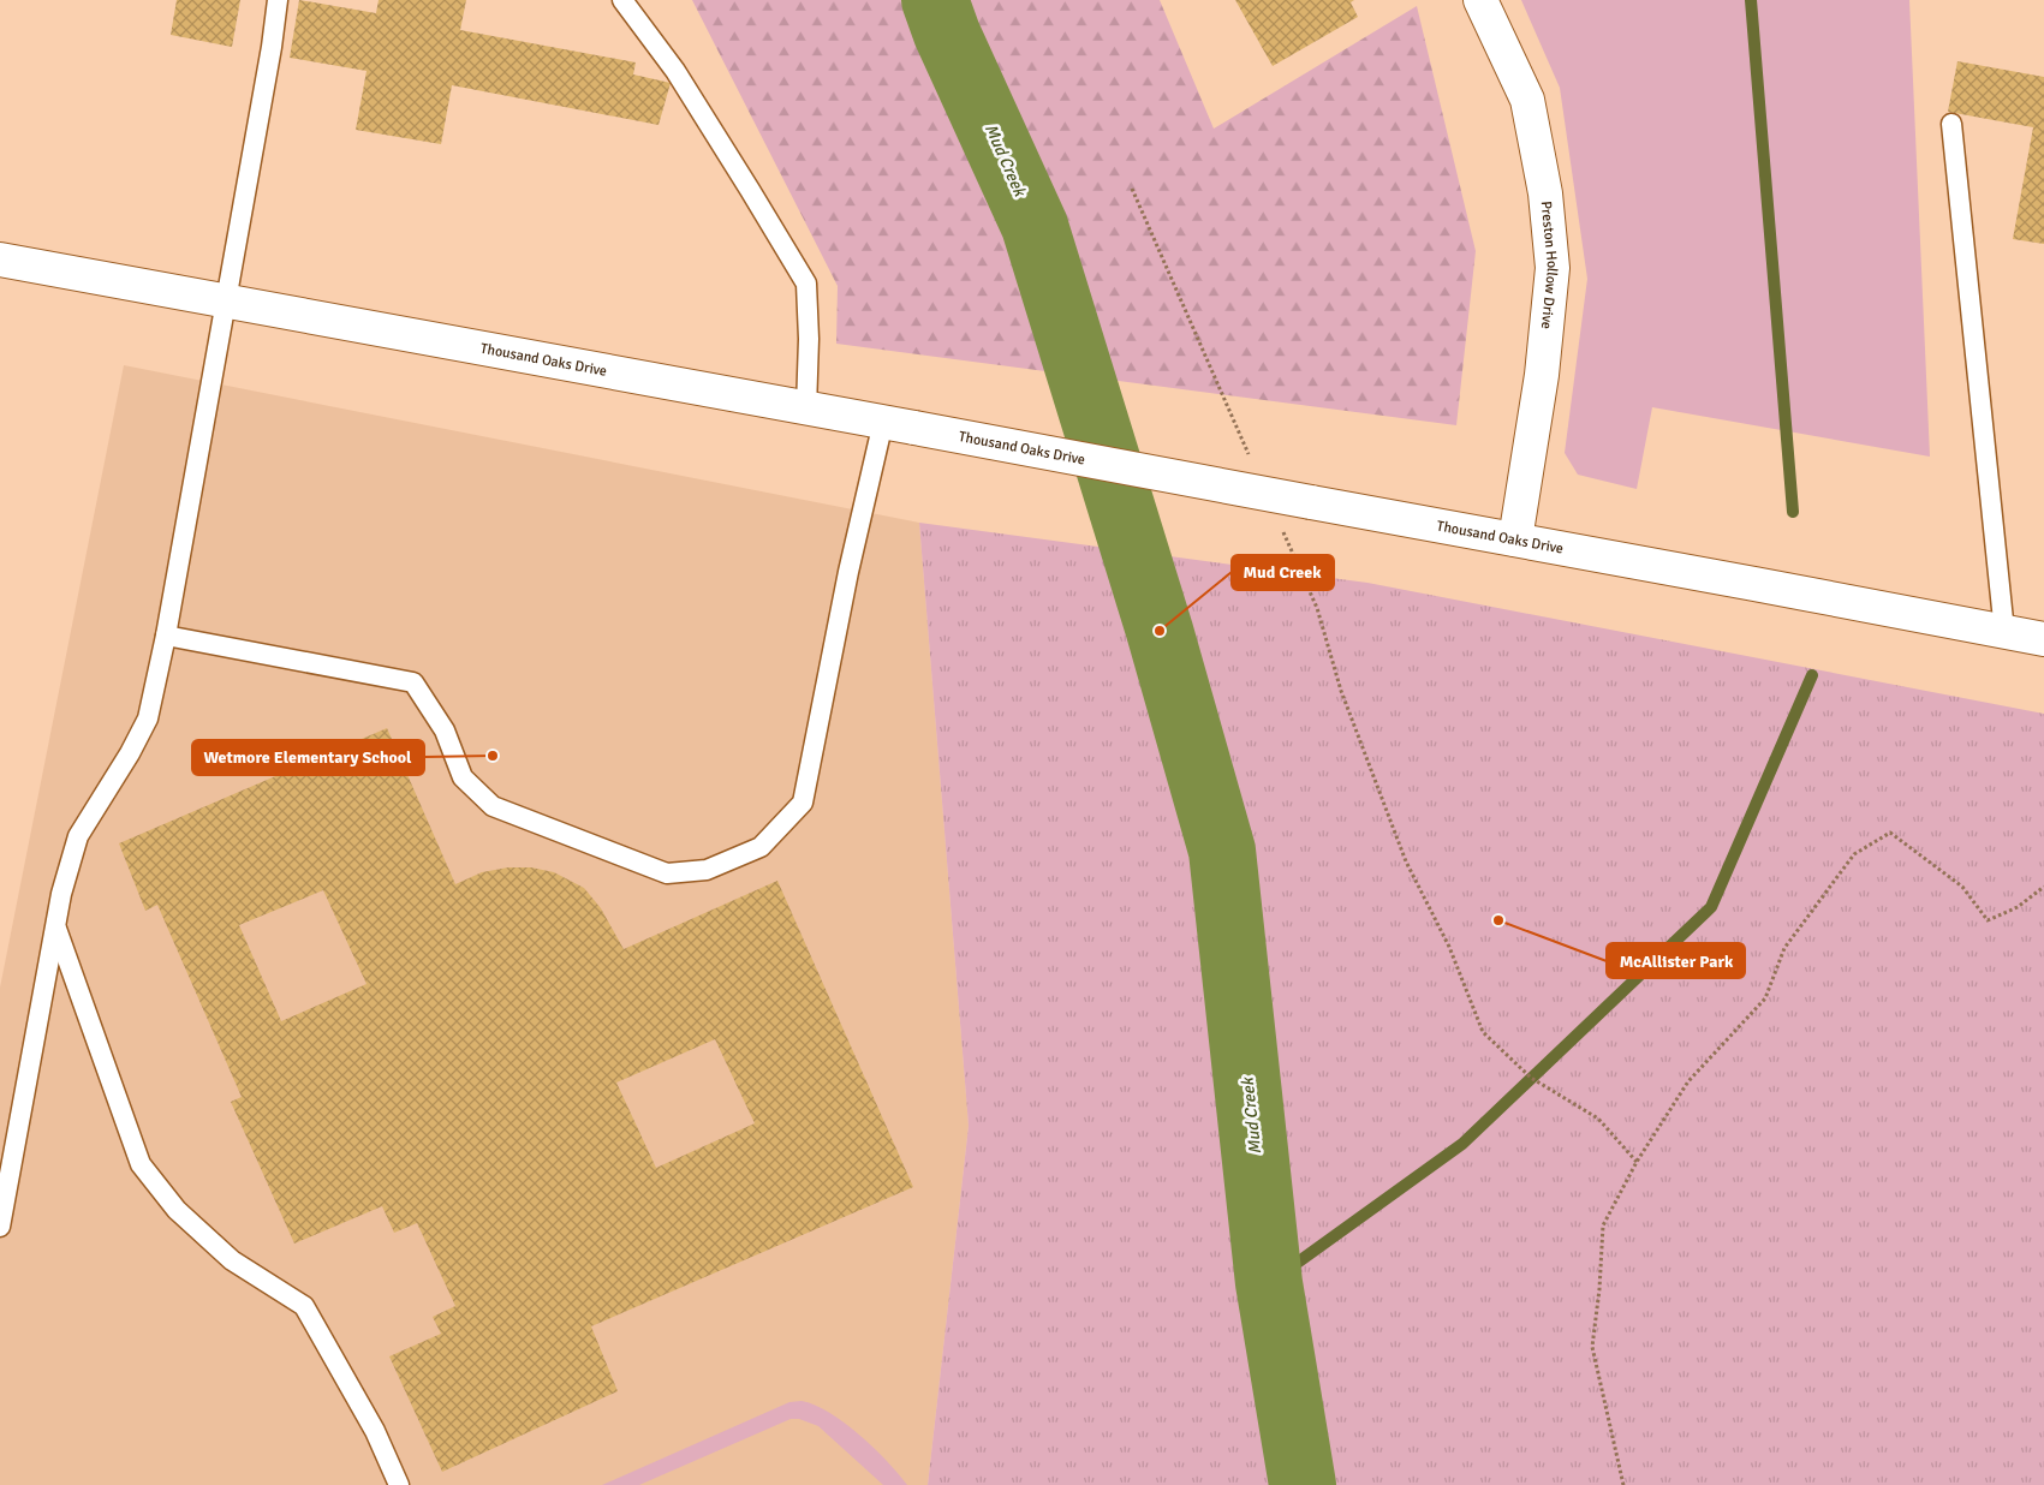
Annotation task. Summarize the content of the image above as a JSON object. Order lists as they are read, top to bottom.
{
  "streets": {
    "main road": ["Preston Hollow Drive", "Thousand Oaks Drive"]
  },
  "crossings": [
    ["Preston Hollow Drive", "Thousand Oaks Drive"]
  ],
  "water": ["Mud Creek"],
  "places": ["Mud Creek", "Wetmore Elementary School", "McAllister Park"]
}
